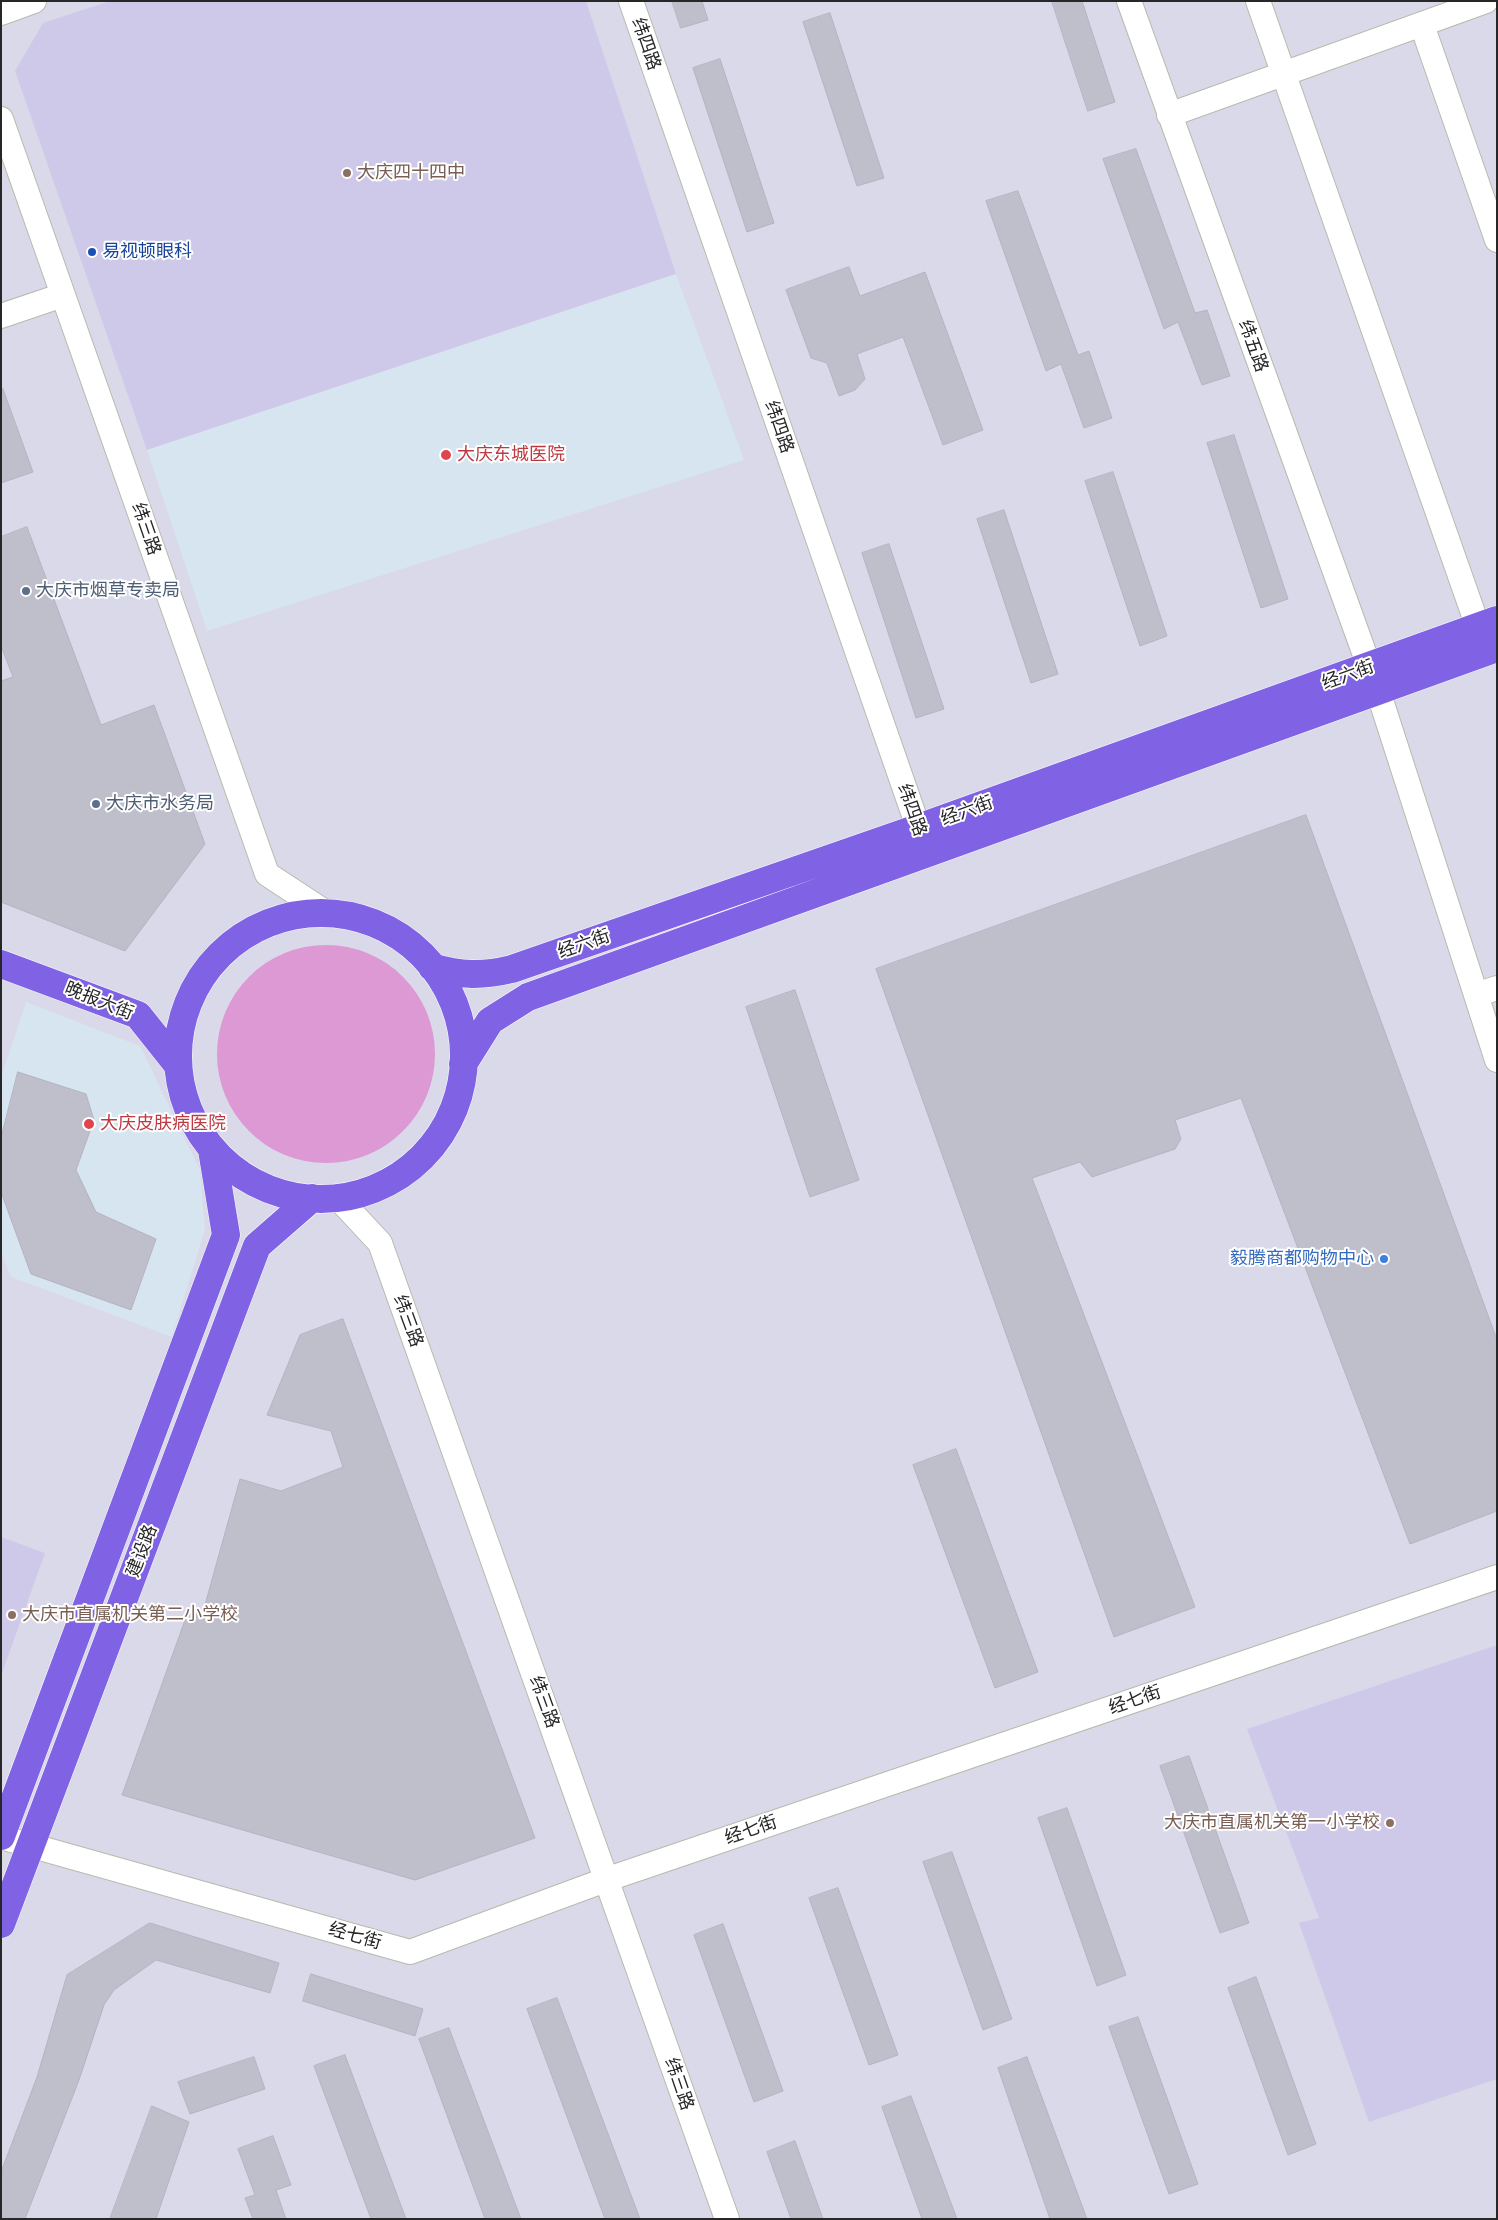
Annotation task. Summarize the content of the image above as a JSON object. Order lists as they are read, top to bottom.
{
  "streets": {
    "main road": ["经六街", "晚报大街", "建设路"],
    "street": [
      "纬四路",
      "纬五路",
      "纬三路",
      "经七街"
    ]
  },
  "crossings": [
    ["纬四路", "经六街"],
    ["纬五路", "经六街"],
    ["纬三路", "经七街"],
    ["建设路", "经七街"]
  ],
  "places": [
    "大庆四十四中",
    "易视顿眼科",
    "大庆东城医院",
    "大庆市烟草专卖局",
    "大庆市水务局",
    "大庆皮肤病医院",
    "毅腾商都购物中心",
    "大庆市直属机关第二小学校",
    "大庆市直属机关第一小学校"
  ]
}
